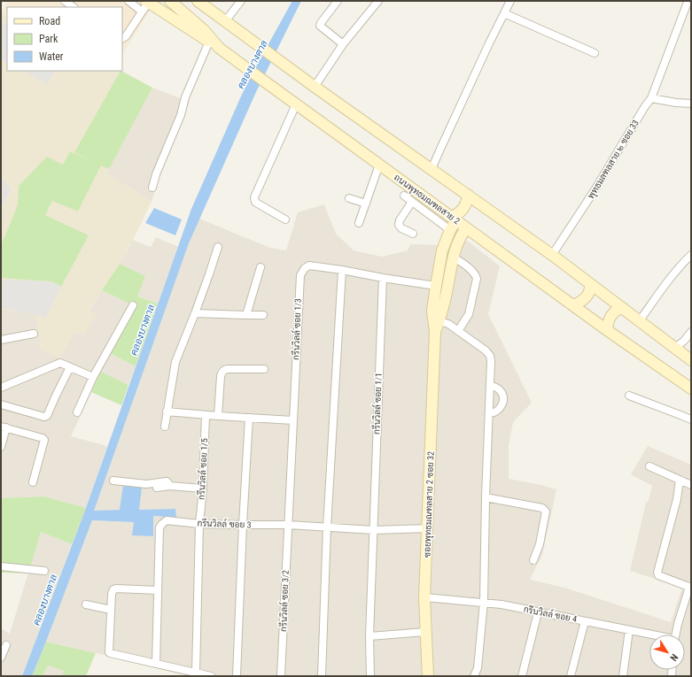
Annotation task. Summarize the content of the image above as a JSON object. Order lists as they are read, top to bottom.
{
  "streets": {
    "main road": ["ถนนพุทธมณฑลสาย 2", "ซอยพุทธมณฑลสาย 2 ซอย 32"],
    "street": [
      "พุทธมลฑลสาย ๒ ซอย 33",
      "กรีนวิลล์ ซอย 1/3",
      "กรีนวิลล์ ซอย 1/1",
      "กรีนวิลล์ ซอย 1/5",
      "กรีนวิลล์ ซอย 3",
      "กรีนวิลล์ ซอย 3/2",
      "กรีนวิลล์ ซอย 4"
    ]
  },
  "crossings": [
    ["ถนนพุทธมณฑลสาย 2", "ซอยพุทธมณฑลสาย 2 ซอย 32"],
    ["กรีนวิลล์ ซอย 1/3", "กรีนวิลล์ ซอย 1/1"],
    ["กรีนวิลล์ ซอย 1/3", "ซอยพุทธมณฑลสาย 2 ซอย 32"],
    ["กรีนวิลล์ ซอย 1/3", "กรีนวิลล์ ซอย 3"],
    ["กรีนวิลล์ ซอย 1/3", "กรีนวิลล์ ซอย 3/2"],
    ["กรีนวิลล์ ซอย 1/1", "กรีนวิลล์ ซอย 3"],
    ["กรีนวิลล์ ซอย 1/5", "กรีนวิลล์ ซอย 3"],
    ["ซอยพุทธมณฑลสาย 2 ซอย 32", "กรีนวิลล์ ซอย 3"],
    ["ซอยพุทธมณฑลสาย 2 ซอย 32", "กรีนวิลล์ ซอย 4"],
    ["กรีนวิลล์ ซอย 3", "กรีนวิลล์ ซอย 3/2"]
  ],
  "water": ["คลองบางตาล"],
  "legend": ["Road", "Park", "Water"],
  "north": "bottom right"
}
